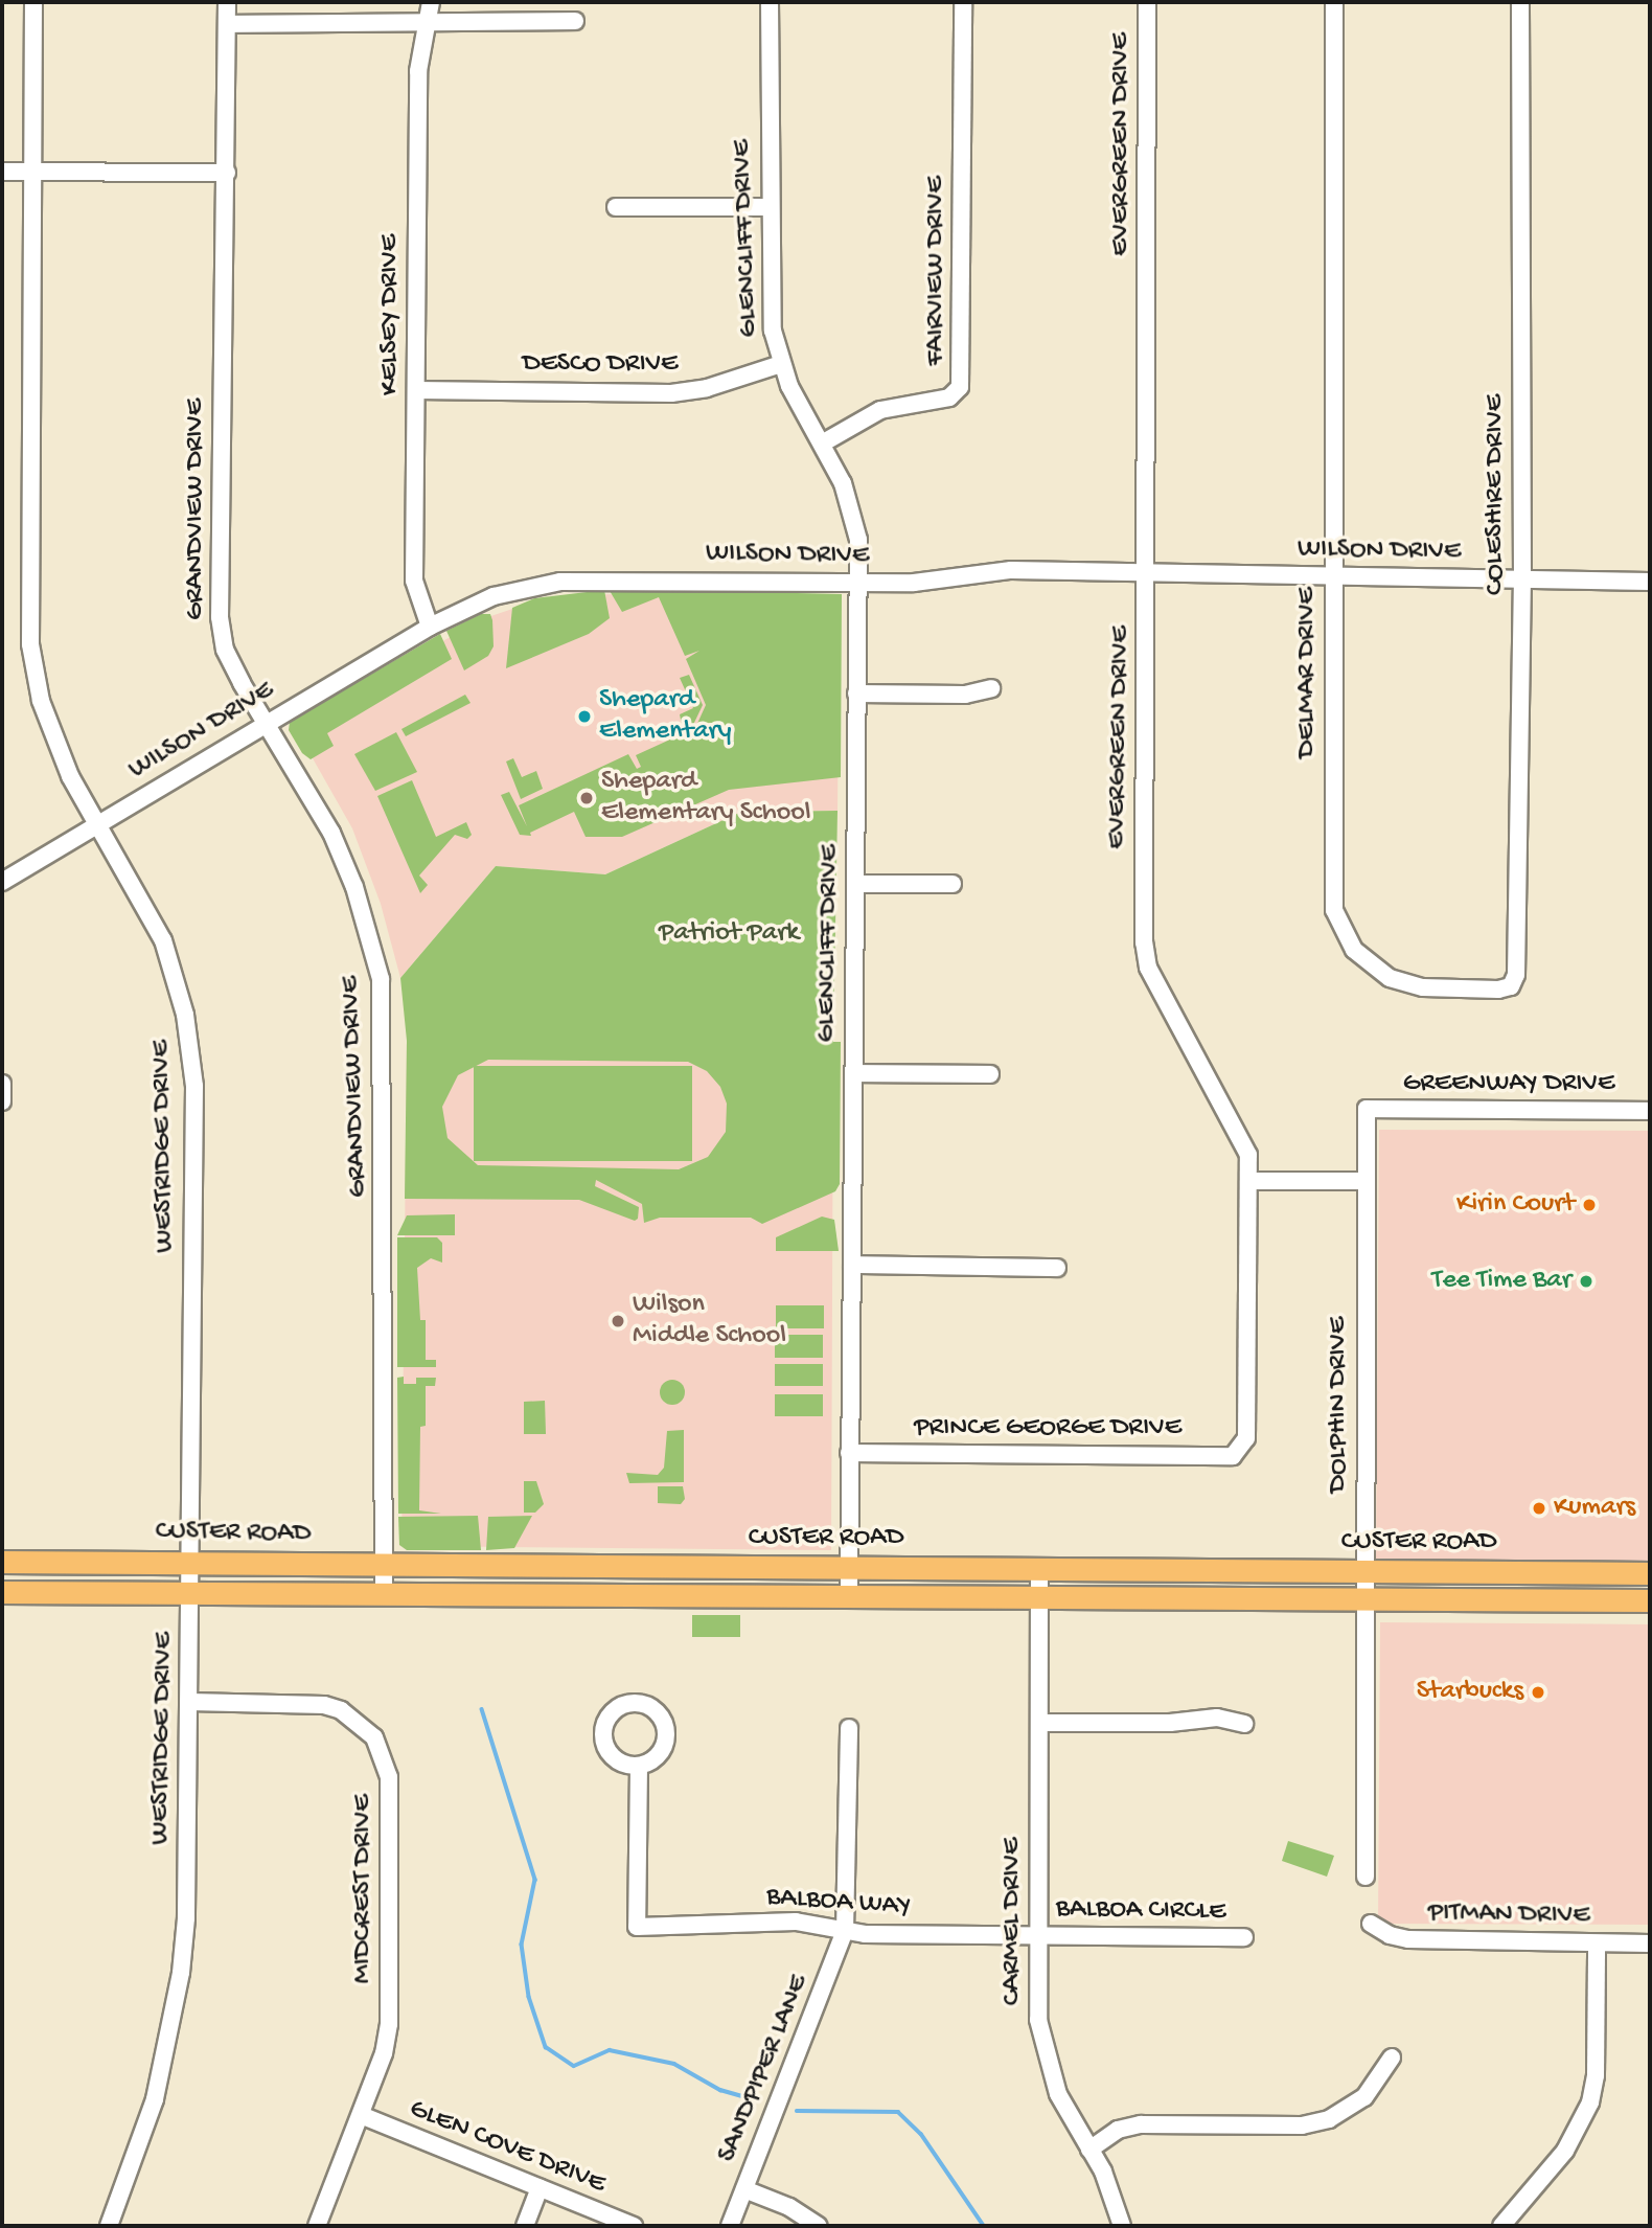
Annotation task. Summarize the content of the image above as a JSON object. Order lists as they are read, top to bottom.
{
  "streets": {
    "main road": ["CUSTER ROAD"],
    "street": [
      "EVERGREEN DRIVE",
      "GLENCLIFF DRIVE",
      "FAIRVIEW DRIVE",
      "KELSEY DRIVE",
      "DESCO DRIVE",
      "COLESHIRE DRIVE",
      "GRANDVIEW DRIVE",
      "WILSON DRIVE",
      "DELMAR DRIVE",
      "GREENWAY DRIVE",
      "WESTRIDGE DRIVE",
      "DOLPHIN DRIVE",
      "PRINCE GEORGE DRIVE",
      "MIDCREST DRIVE",
      "BALBOA WAY",
      "BALBOA CIRCLE",
      "PITMAN DRIVE",
      "CARMEL DRIVE",
      "SANDPIPER LANE",
      "GLEN COVE DRIVE"
    ]
  },
  "crossings": [
    ["EVERGREEN DRIVE", "WILSON DRIVE"],
    ["EVERGREEN DRIVE", "PRINCE GEORGE DRIVE"],
    ["GLENCLIFF DRIVE", "FAIRVIEW DRIVE"],
    ["GLENCLIFF DRIVE", "DESCO DRIVE"],
    ["GLENCLIFF DRIVE", "WILSON DRIVE"],
    ["GLENCLIFF DRIVE", "PRINCE GEORGE DRIVE"],
    ["GLENCLIFF DRIVE", "CUSTER ROAD"],
    ["KELSEY DRIVE", "DESCO DRIVE"],
    ["KELSEY DRIVE", "WILSON DRIVE"],
    ["COLESHIRE DRIVE", "WILSON DRIVE"],
    ["COLESHIRE DRIVE", "DELMAR DRIVE"],
    ["GRANDVIEW DRIVE", "WILSON DRIVE"],
    ["GRANDVIEW DRIVE", "CUSTER ROAD"],
    ["WILSON DRIVE", "DELMAR DRIVE"],
    ["WILSON DRIVE", "WESTRIDGE DRIVE"],
    ["GREENWAY DRIVE", "DOLPHIN DRIVE"],
    ["WESTRIDGE DRIVE", "CUSTER ROAD"],
    ["WESTRIDGE DRIVE", "MIDCREST DRIVE"],
    ["DOLPHIN DRIVE", "CUSTER ROAD"],
    ["CUSTER ROAD", "CARMEL DRIVE"],
    ["MIDCREST DRIVE", "GLEN COVE DRIVE"],
    ["BALBOA WAY", "BALBOA CIRCLE"],
    ["BALBOA WAY", "CARMEL DRIVE"],
    ["BALBOA WAY", "SANDPIPER LANE"],
    ["BALBOA CIRCLE", "CARMEL DRIVE"]
  ],
  "parks": ["Patriot Park"],
  "places": [
    "Shepard Elementary",
    "Shepard Elementary School",
    "Kirin Court",
    "Tee Time Bar",
    "Wilson Middle School",
    "Kumars",
    "Starbucks"
  ]
}
